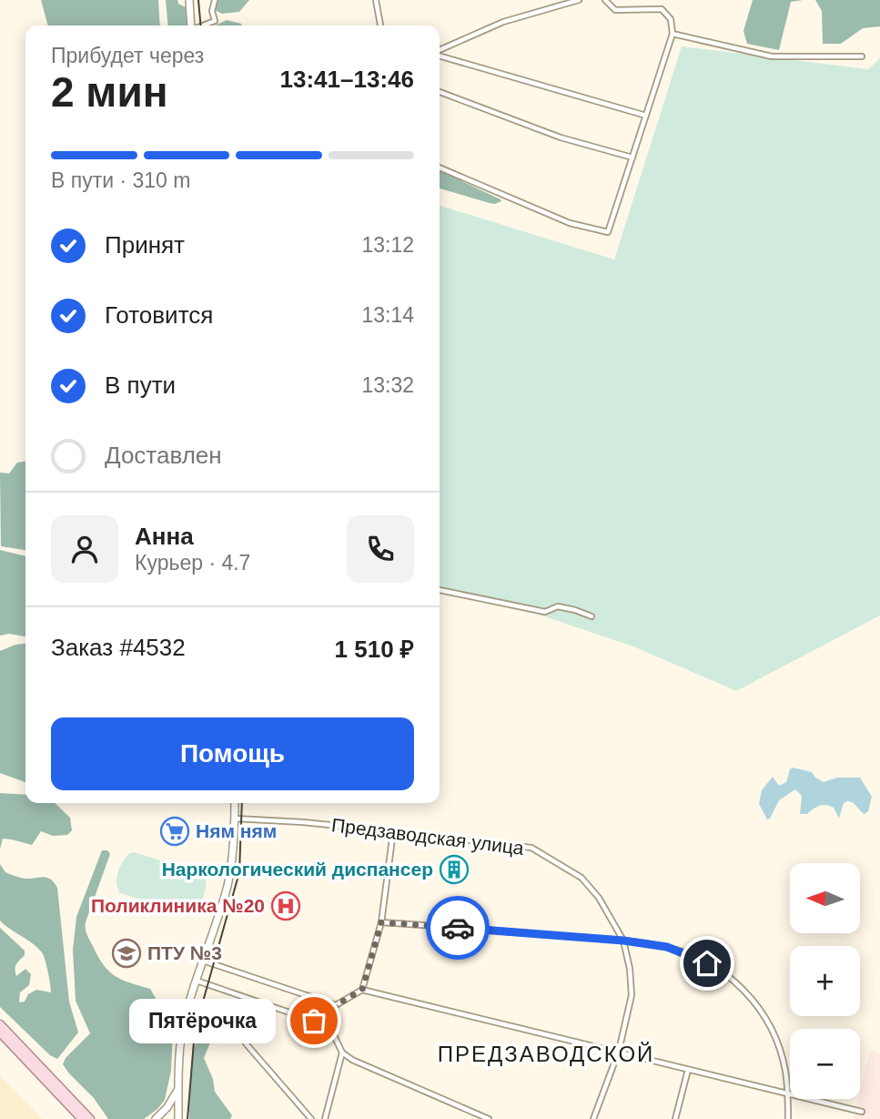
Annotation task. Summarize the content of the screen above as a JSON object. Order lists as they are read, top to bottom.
{
  "streets": {
    "street": ["Предзаводская улица"]
  },
  "districts": ["ПРЕДЗАВОДСКОЙ"],
  "places": {
    "supermarket": ["Ням ням"],
    "building": ["Наркологический диспансер"],
    "hospital": ["Поликлиника №20"],
    "school or university": ["ПТУ №3"],
    "other": ["Пятёрочка"]
  },
  "north": "left",
  "page": {
    "heading": ["2 мин", "Прибудет через", "13:41–13:46"],
    "panel": [
      "Анна",
      "Курьер · 4.7",
      "Заказ #4532",
      "1 510 ₽"
    ],
    "bar": "В пути · 310 m",
    "list": [
      ["Принят", "13:12"],
      ["Готовится", "13:14"],
      ["В пути", "13:32"],
      "Доставлен"
    ],
    "buttons": "Помощь",
    "map_buttons": ["+", "−"],
    "bubble": "Пятёрочка"
  }
}
